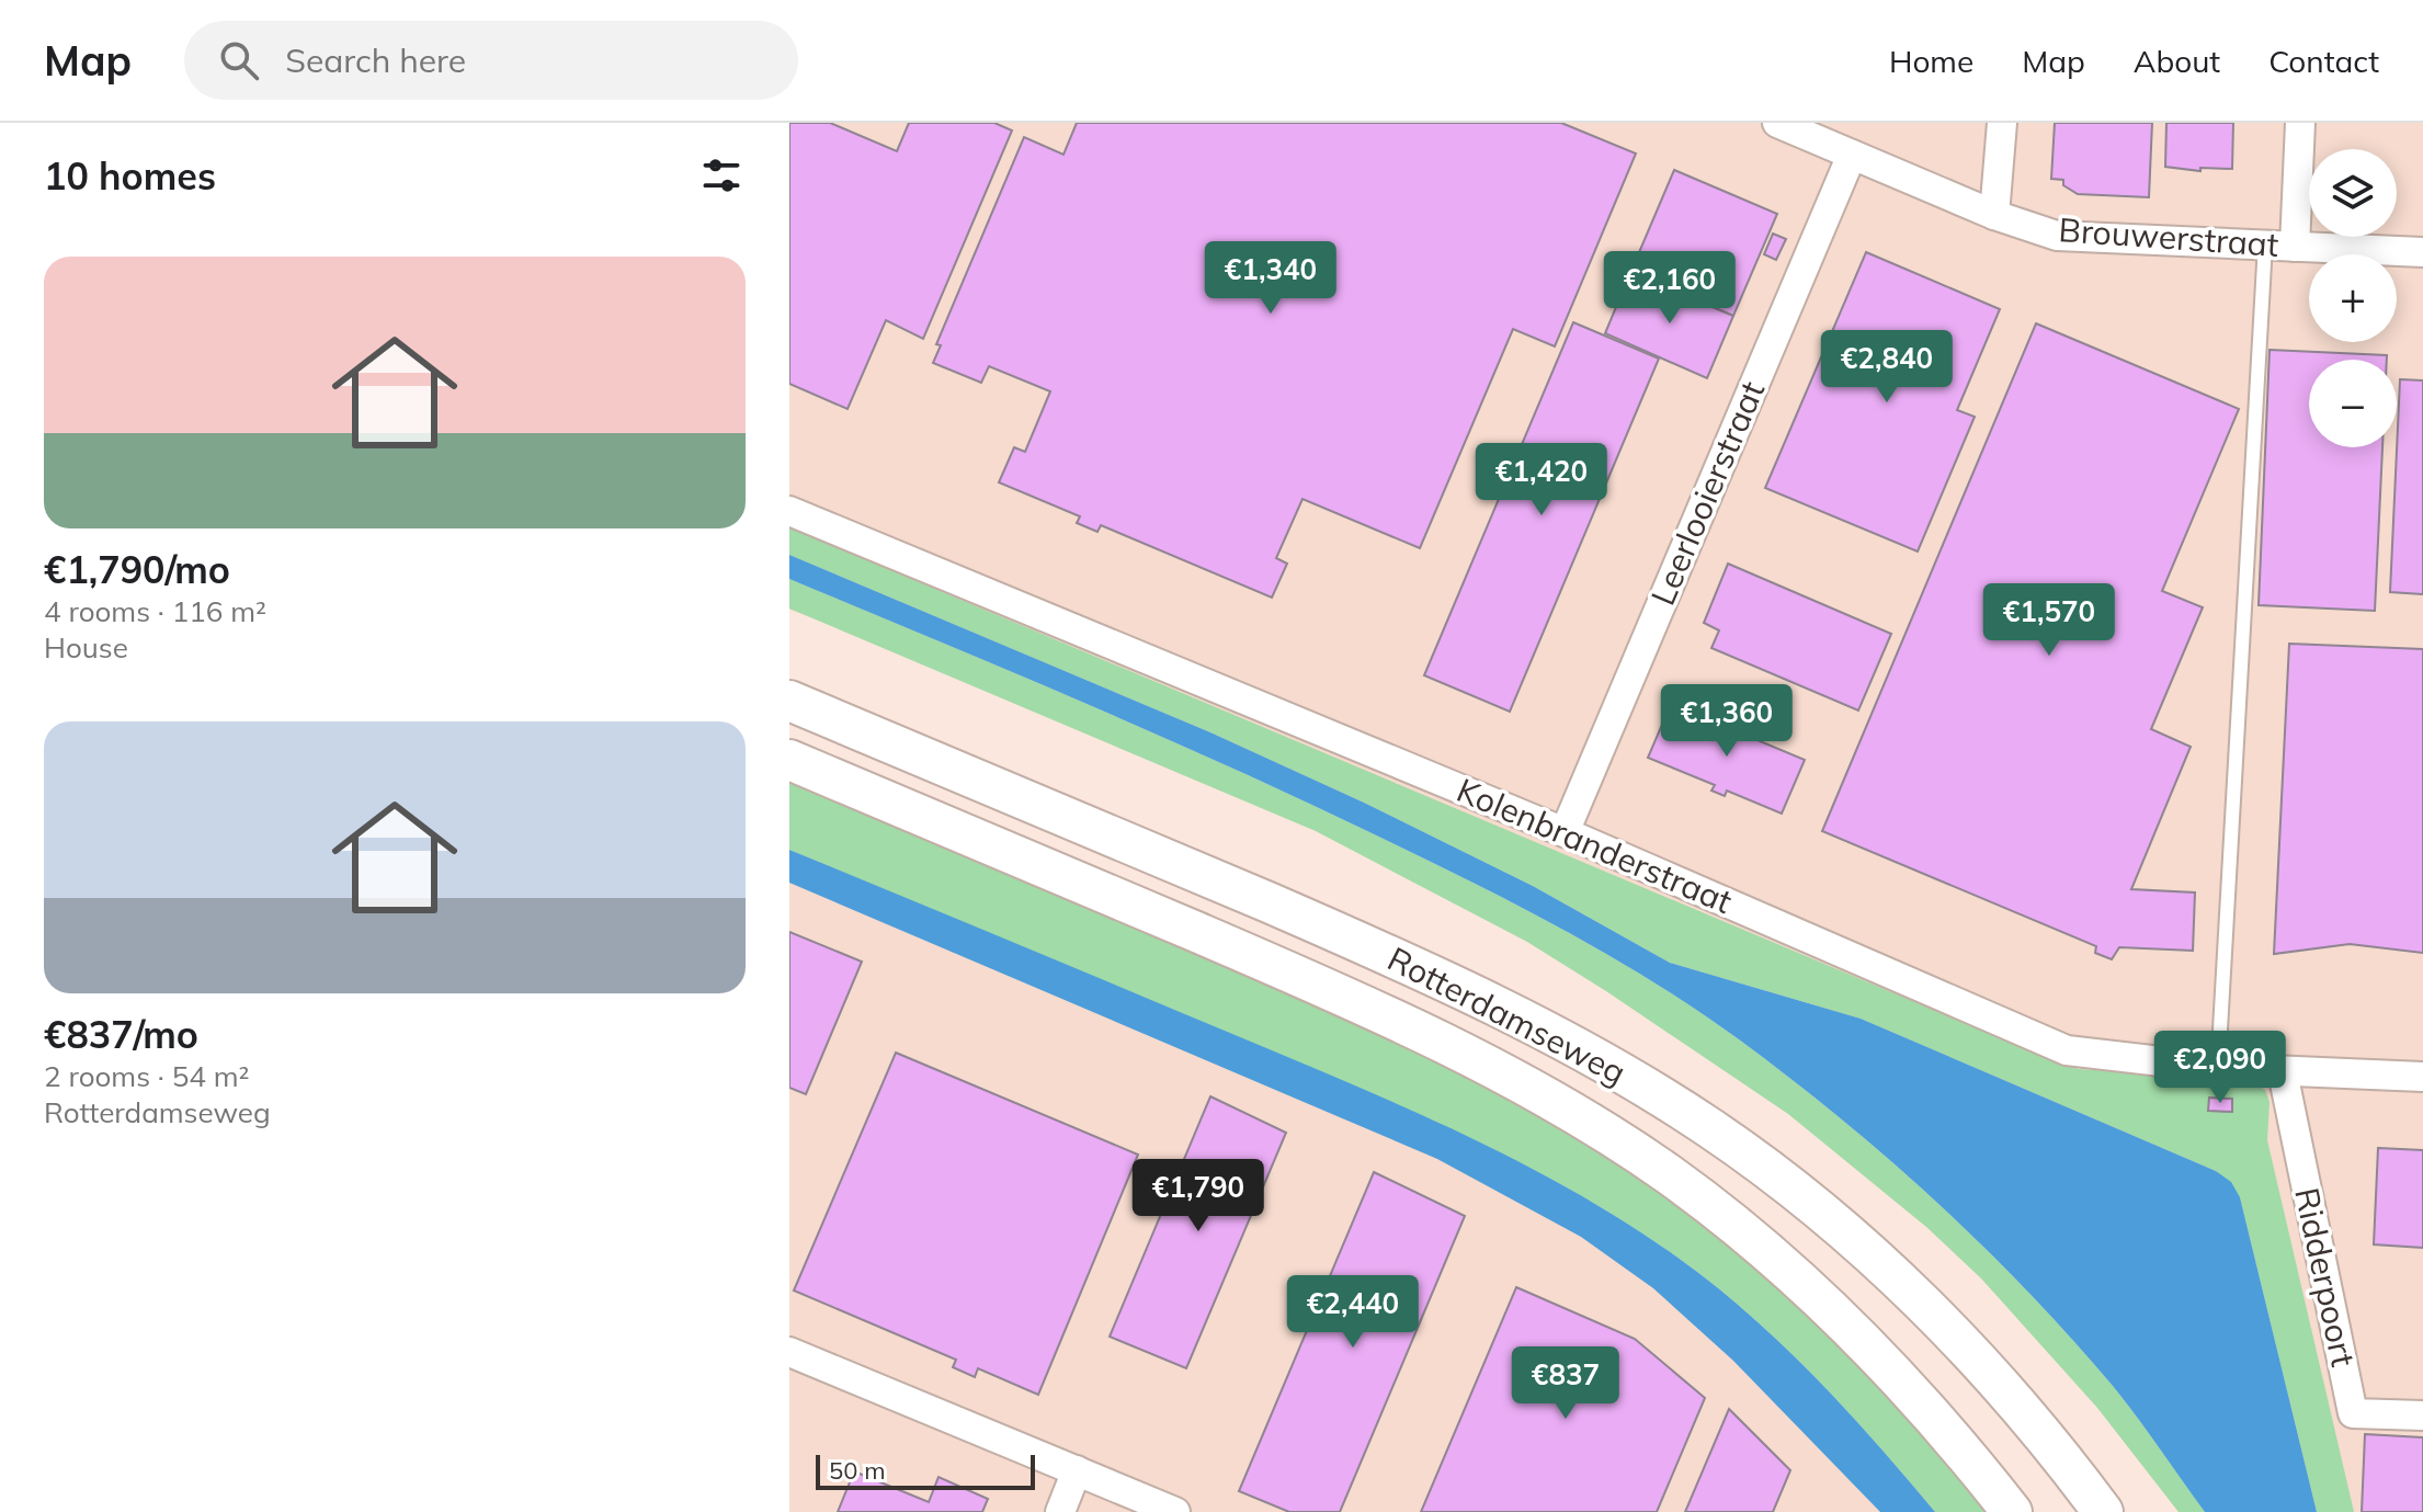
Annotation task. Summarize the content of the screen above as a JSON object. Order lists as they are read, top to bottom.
{
  "streets": {
    "main road": ["Rotterdamseweg"],
    "street": [
      "Brouwerstraat",
      "Leerlooierstraat",
      "Kolenbranderstraat",
      "Ridderpoort"
    ]
  },
  "crossings": [
    ["Brouwerstraat", "Leerlooierstraat"],
    ["Leerlooierstraat", "Kolenbranderstraat"],
    ["Kolenbranderstraat", "Ridderpoort"]
  ],
  "scale_bar": "50 m",
  "page": {
    "header": "Map",
    "search": "Search here",
    "nav": [
      "Home",
      "Map",
      "About",
      "Contact"
    ],
    "heading": "10 homes",
    "map_buttons": ["+", "−"],
    "list": [
      {
        "name": "€1,790/mo",
        "note": "4 rooms · 116 m² · House"
      },
      {
        "name": "€837/mo",
        "note": "2 rooms · 54 m² · Rotterdamseweg"
      }
    ],
    "price": [
      "€1,340",
      "€2,160",
      "€2,840",
      "€1,420",
      "€1,570",
      "€1,360",
      "€2,090",
      "€1,790",
      "€2,440",
      "€837"
    ],
    "scale": "50 m"
  }
}
